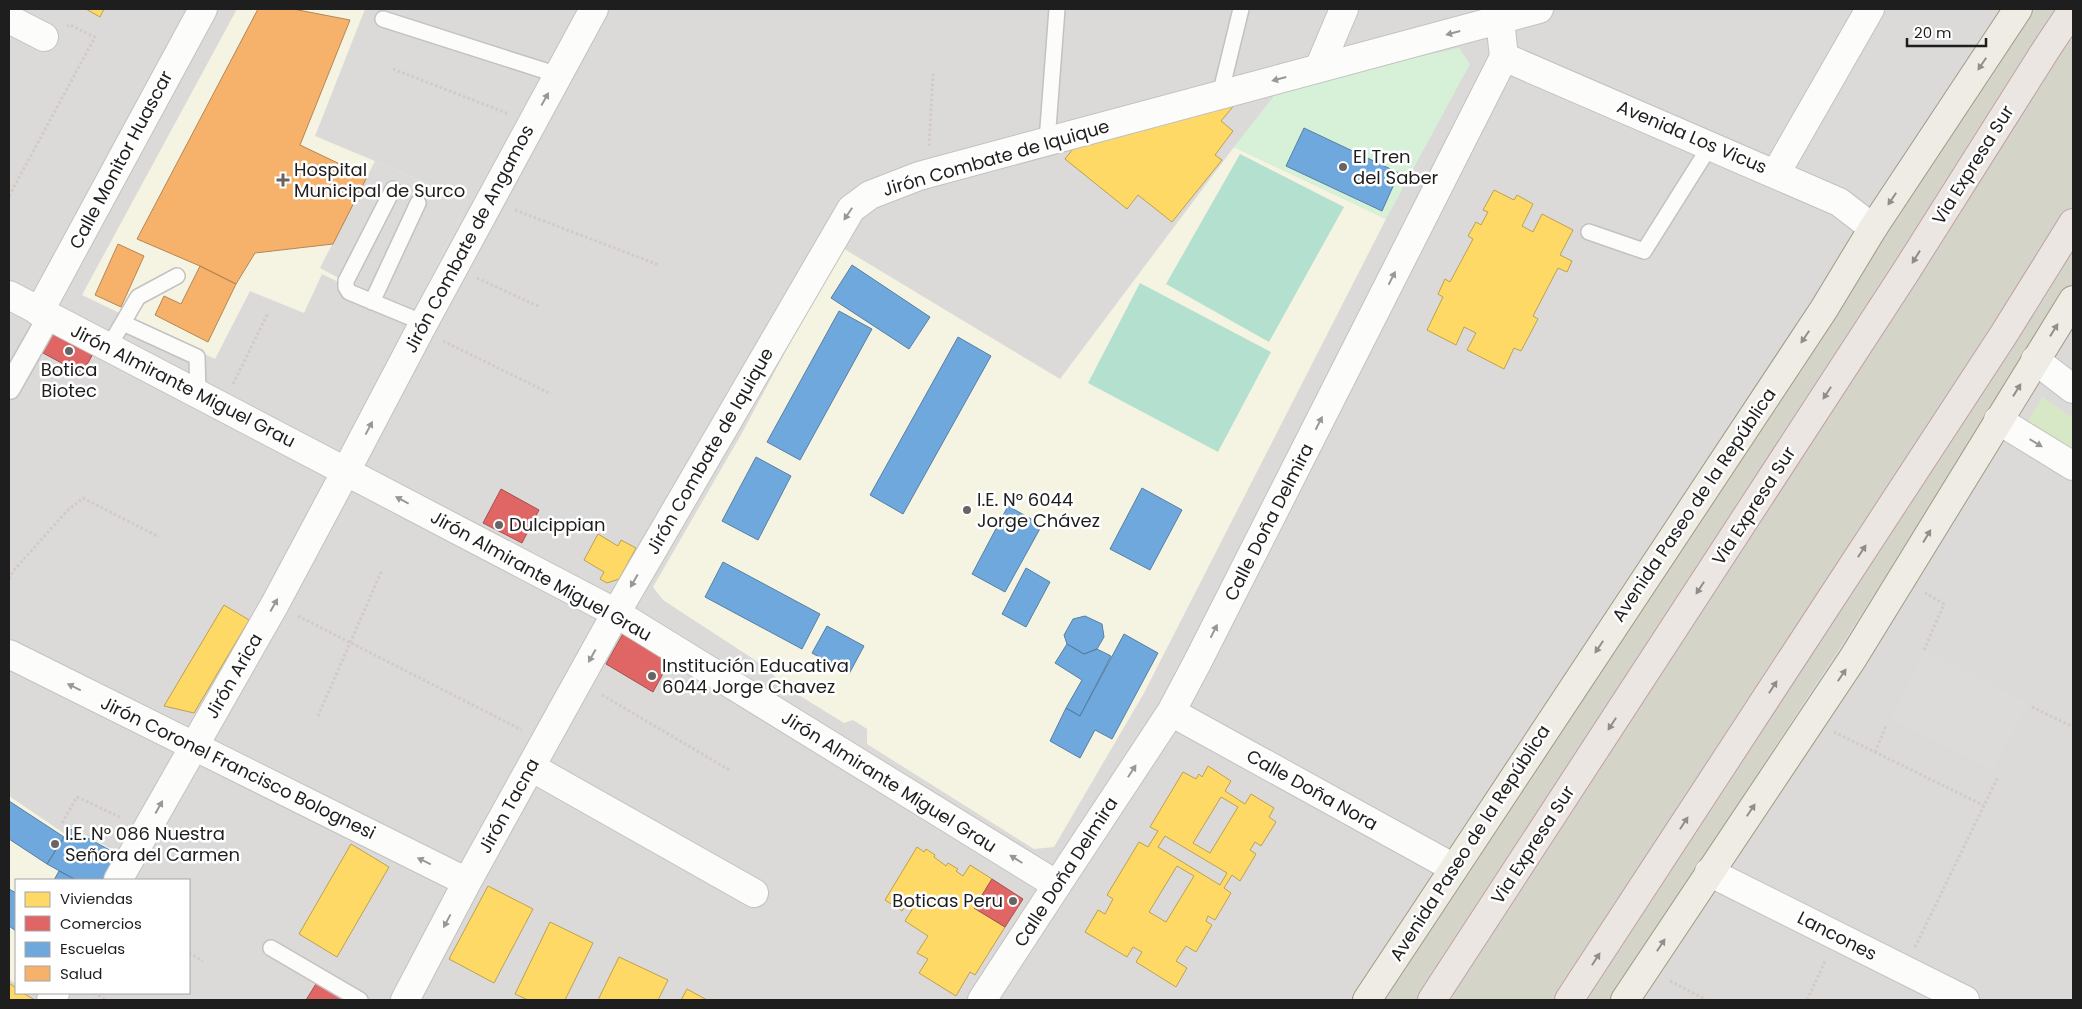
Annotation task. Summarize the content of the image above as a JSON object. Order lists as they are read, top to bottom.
{
  "streets": {
    "highway": ["Via Expresa Sur"],
    "main road": ["Avenida Paseo de la República"],
    "street": [
      "Avenida Los Vicus",
      "Jirón Combate de Iquique",
      "Calle Monitor Huascar",
      "Jirón Combate de Angamos",
      "Jirón Almirante Miguel Grau",
      "Calle Doña Delmira",
      "Jirón Arica",
      "Jirón Coronel Francisco Bolognesi",
      "Calle Doña Nora",
      "Jirón Tacna",
      "Lancones"
    ]
  },
  "crossings": [
    ["Avenida Los Vicus", "Avenida Paseo de la República"],
    ["Avenida Los Vicus", "Calle Doña Delmira"],
    ["Jirón Combate de Iquique", "Jirón Almirante Miguel Grau"],
    ["Jirón Combate de Iquique", "Jirón Tacna"],
    ["Calle Monitor Huascar", "Jirón Almirante Miguel Grau"],
    ["Jirón Combate de Angamos", "Jirón Almirante Miguel Grau"],
    ["Jirón Combate de Angamos", "Jirón Arica"],
    ["Jirón Almirante Miguel Grau", "Calle Doña Delmira"],
    ["Jirón Almirante Miguel Grau", "Jirón Arica"],
    ["Jirón Almirante Miguel Grau", "Jirón Tacna"],
    ["Avenida Paseo de la República", "Calle Doña Nora"],
    ["Calle Doña Delmira", "Calle Doña Nora"],
    ["Jirón Arica", "Jirón Coronel Francisco Bolognesi"],
    ["Jirón Coronel Francisco Bolognesi", "Jirón Tacna"]
  ],
  "one_way": [
    "Jirón Combate de Iquique",
    "Jirón Combate de Angamos",
    "Calle Doña Delmira",
    "Jirón Arica",
    "Jirón Coronel Francisco Bolognesi",
    "Jirón Tacna"
  ],
  "places": {
    "other": [
      "El Tren del Saber",
      "Botica Biotec",
      "I.E. N° 6044 Jorge Chávez",
      "Dulcippian",
      "Institución Educativa 6044 Jorge Chavez",
      "I.E. N° 086 Nuestra Señora del Carmen",
      "Boticas Peru"
    ],
    "health": ["Hospital Municipal de Surco"]
  },
  "legend": [
    "Viviendas",
    "Comercios",
    "Escuelas",
    "Salud"
  ],
  "scale_bar": "20 m"
}
